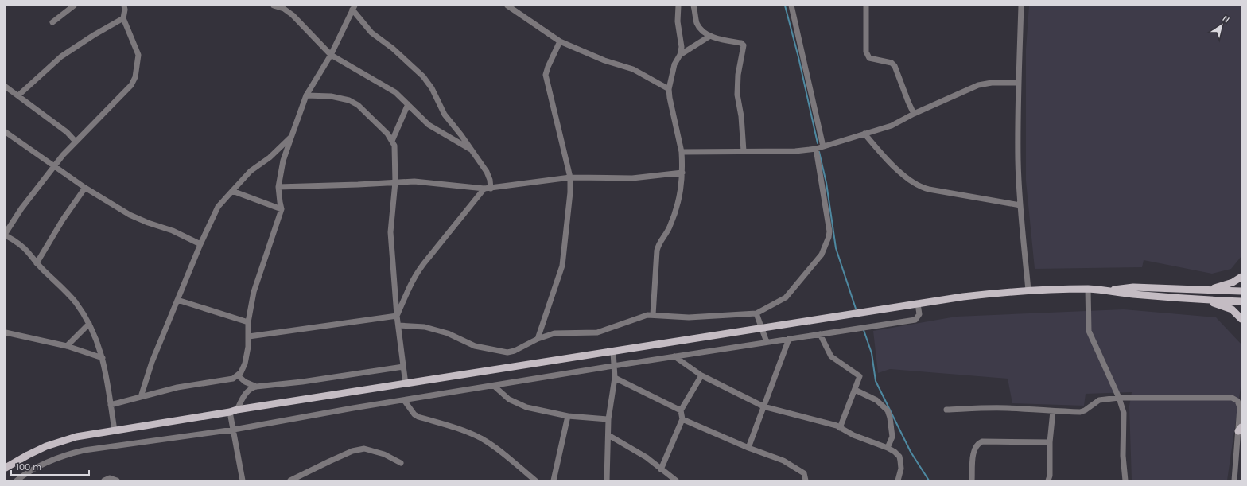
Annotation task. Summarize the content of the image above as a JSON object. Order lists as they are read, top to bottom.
{
  "scale_bar": "100 m",
  "north": "top right"
}
